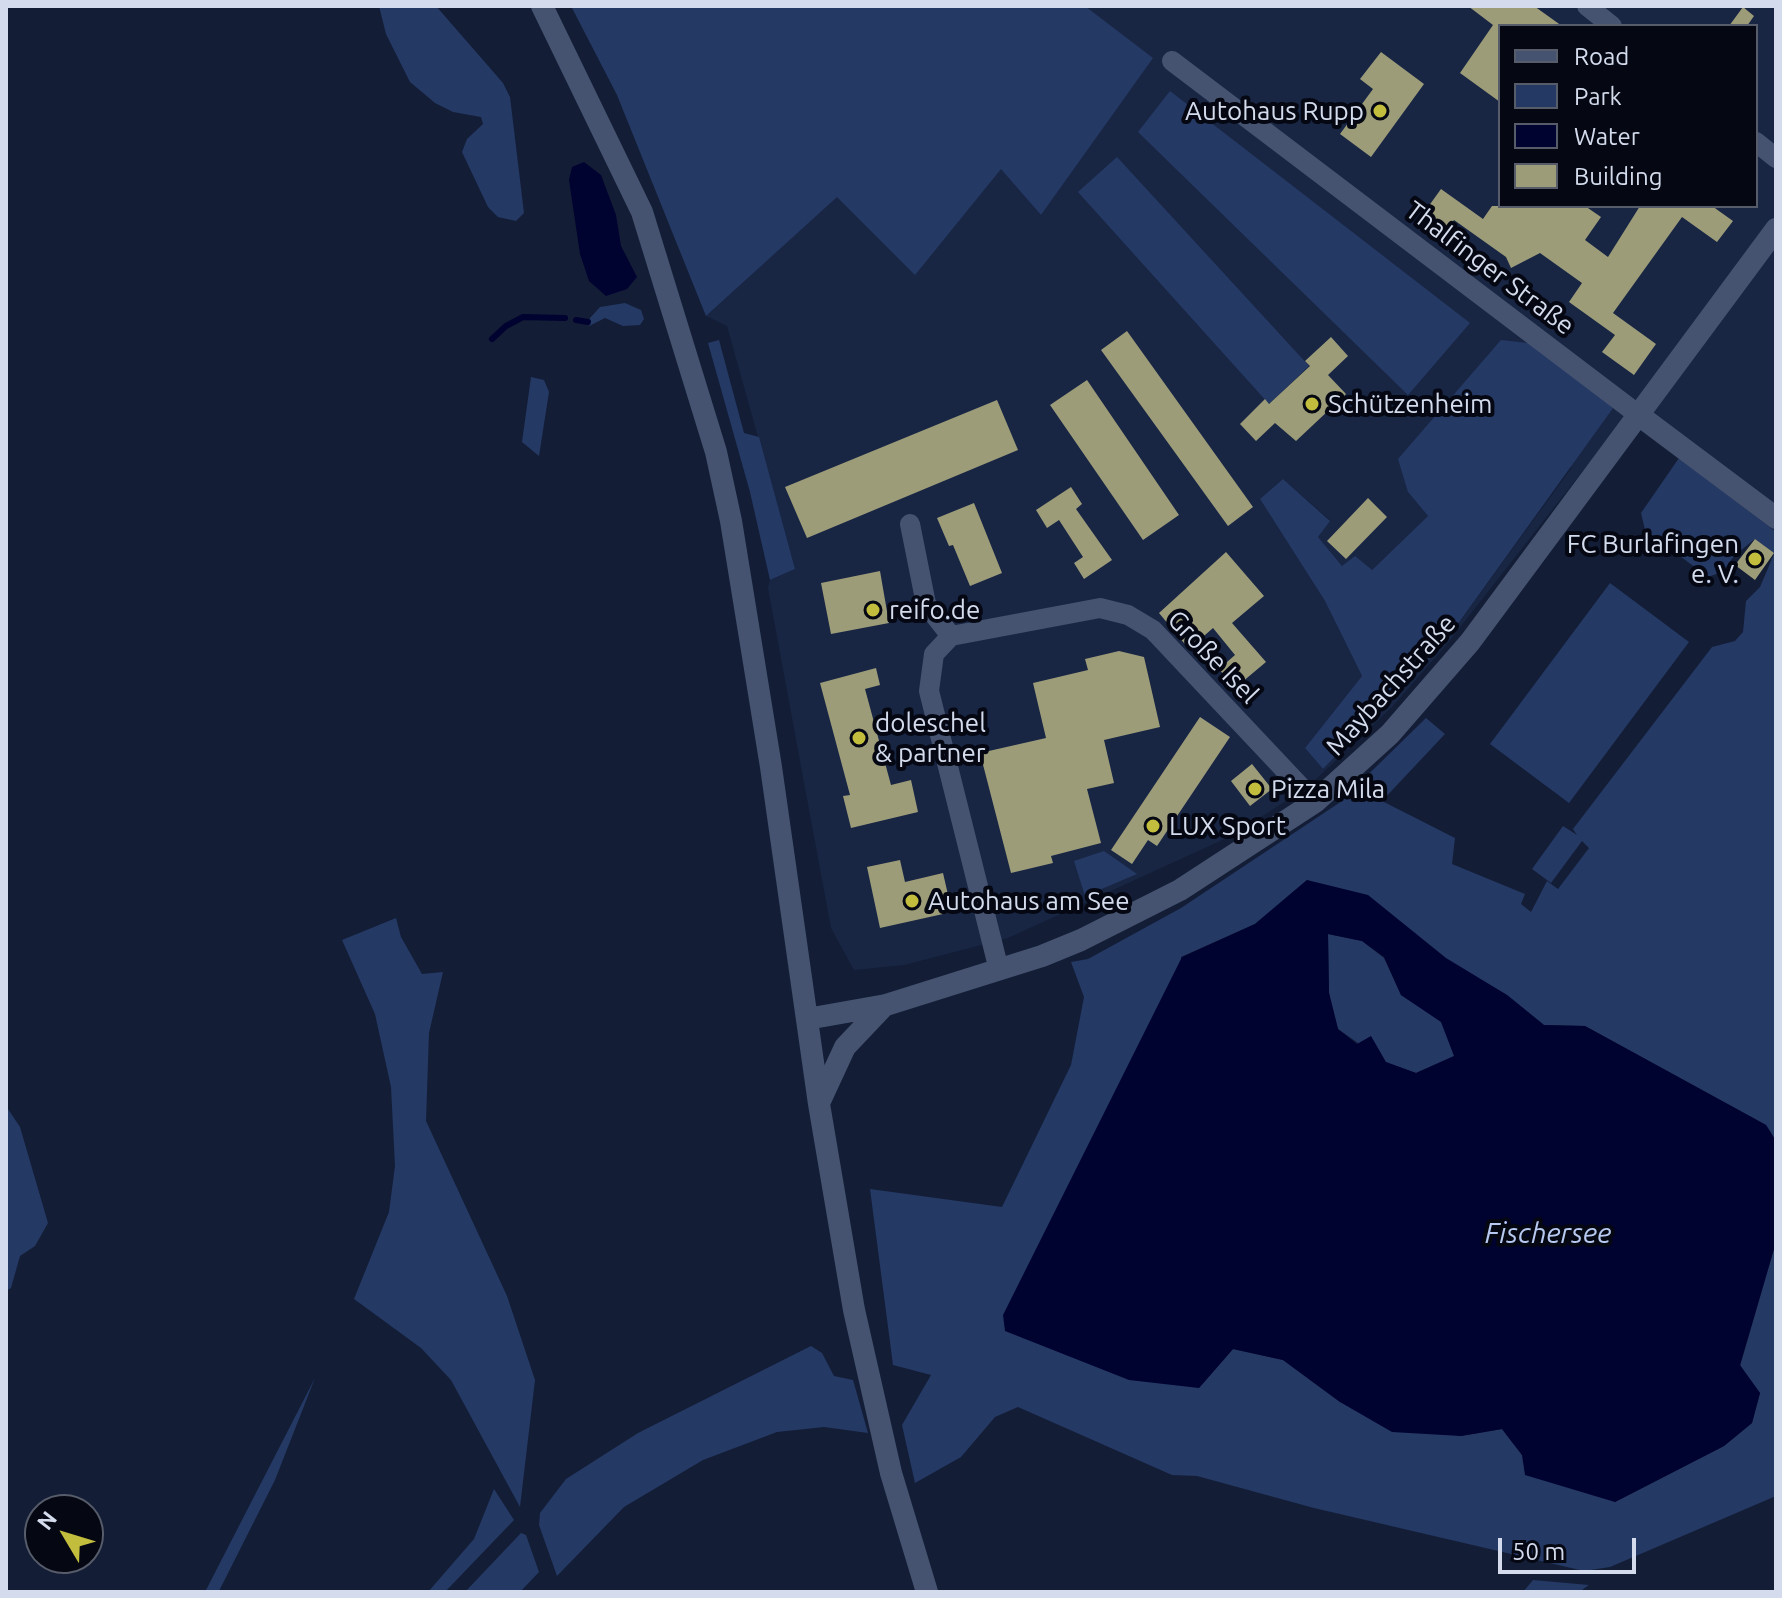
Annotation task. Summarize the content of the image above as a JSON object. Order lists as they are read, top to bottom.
{
  "streets": {
    "street": ["Thalfinger Straße", "Große Isel", "Maybachstraße"]
  },
  "crossings": [
    ["Thalfinger Straße", "Maybachstraße"],
    ["Große Isel", "Maybachstraße"]
  ],
  "water": ["Fischersee"],
  "places": [
    "Autohaus Rupp",
    "Schützenheim",
    "FC Burlafingen e. V.",
    "reifo.de",
    "doleschel & partner",
    "Pizza Mila",
    "LUX Sport",
    "Autohaus am See"
  ],
  "legend": [
    "Road",
    "Park",
    "Water",
    "Building"
  ],
  "scale_bar": "50 m",
  "north": "top left"
}
